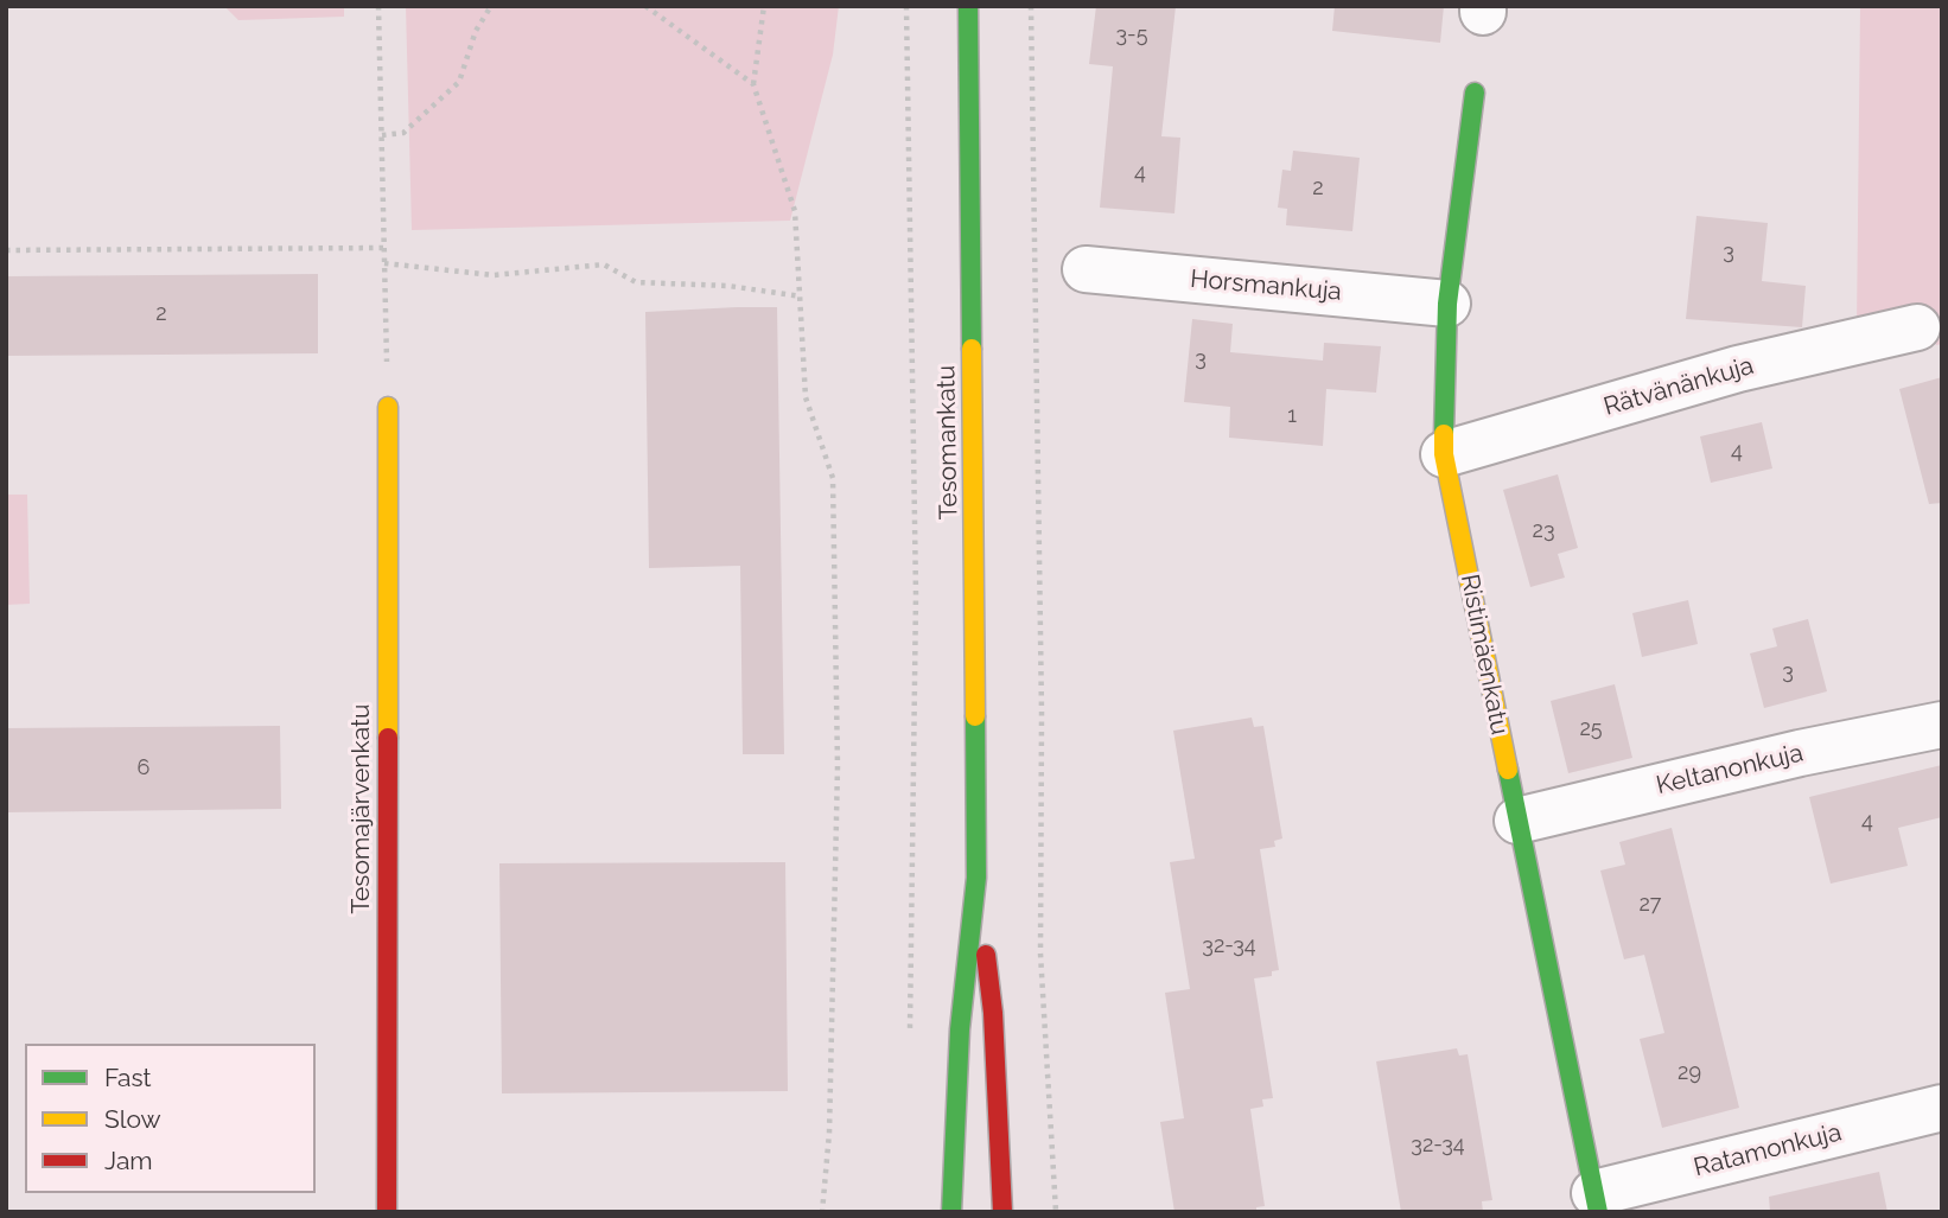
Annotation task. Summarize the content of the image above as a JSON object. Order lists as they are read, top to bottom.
{
  "streets": {
    "street": [
      "Horsmankuja",
      "Rätvänänkuja",
      "Tesomankatu",
      "Ristimäenkatu",
      "Keltanonkuja",
      "Tesomajärvenkatu",
      "Ratamonkuja"
    ]
  },
  "crossings": [
    ["Horsmankuja", "Ristimäenkatu"],
    ["Rätvänänkuja", "Ristimäenkatu"],
    ["Ristimäenkatu", "Keltanonkuja"],
    ["Ristimäenkatu", "Ratamonkuja"]
  ],
  "house_numbers": [
    "3-5",
    "4",
    "2",
    "3",
    "2",
    "3",
    "1",
    "4",
    "23",
    "3",
    "25",
    "6",
    "4",
    "27",
    "32-34",
    "29",
    "32-34"
  ],
  "legend": ["Fast", "Slow", "Jam"]
}
